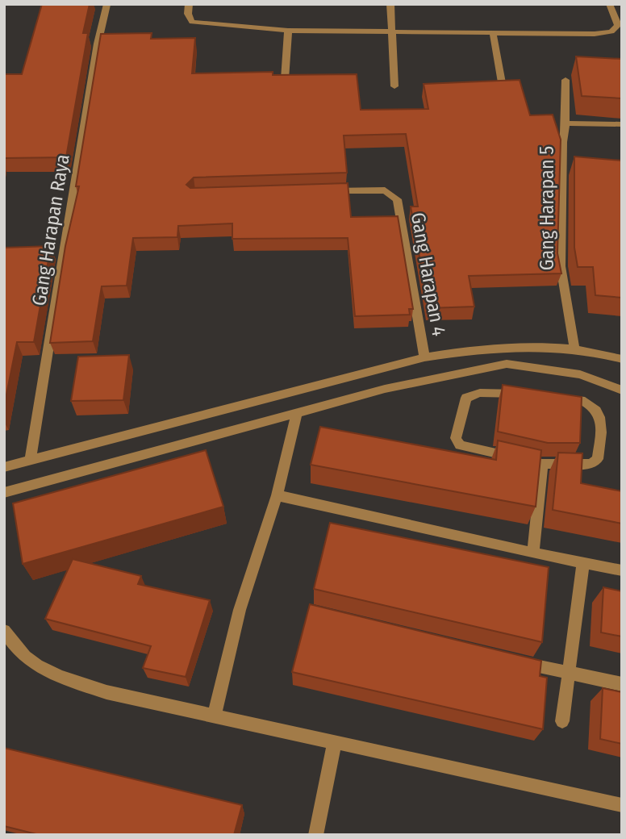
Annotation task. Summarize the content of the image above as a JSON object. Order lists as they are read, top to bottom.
{
  "streets": {
    "street": ["Gang Harapan 5", "Gang Harapan Raya", "Gang Harapan 4"]
  }
}
